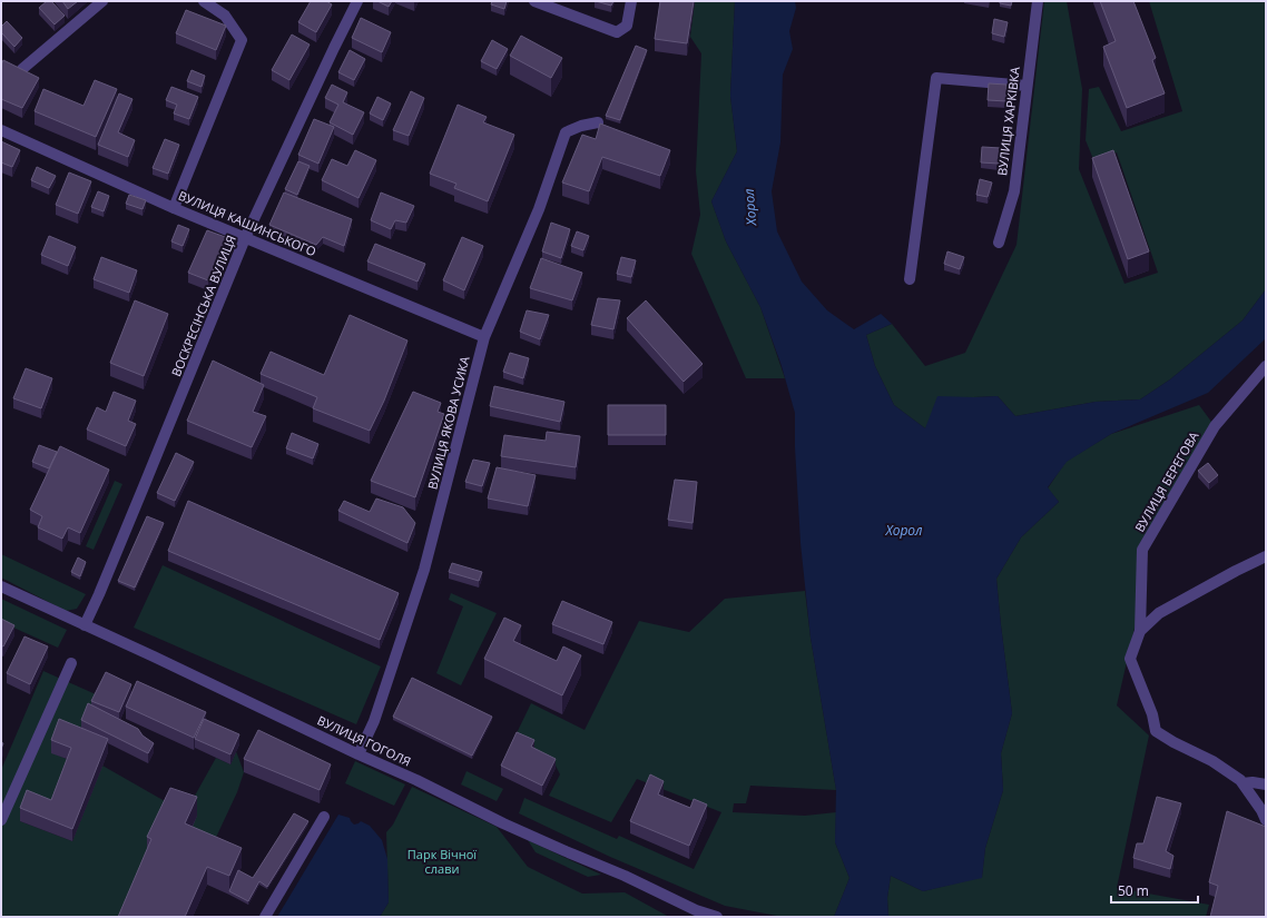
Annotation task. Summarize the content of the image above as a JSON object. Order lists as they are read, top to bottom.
{
  "streets": {
    "street": [
      "ВУЛИЦЯ ХАРКІВКА",
      "ВУЛИЦЯ КАШИНСЬКОГО",
      "ВОСКРЕСІНСЬКА ВУЛИЦЯ",
      "ВУЛИЦЯ ЯКОВА УСИКА",
      "ВУЛИЦЯ БЕРЕГОВА",
      "ВУЛИЦЯ ГОГОЛЯ"
    ]
  },
  "crossings": [
    ["ВУЛИЦЯ КАШИНСЬКОГО", "ВОСКРЕСІНСЬКА ВУЛИЦЯ"],
    ["ВУЛИЦЯ КАШИНСЬКОГО", "ВУЛИЦЯ ЯКОВА УСИКА"],
    ["ВОСКРЕСІНСЬКА ВУЛИЦЯ", "ВУЛИЦЯ ГОГОЛЯ"],
    ["ВУЛИЦЯ ЯКОВА УСИКА", "ВУЛИЦЯ ГОГОЛЯ"]
  ],
  "water": ["Хорол"],
  "parks": ["Парк Вічної слави"],
  "scale_bar": "50 m"
}
